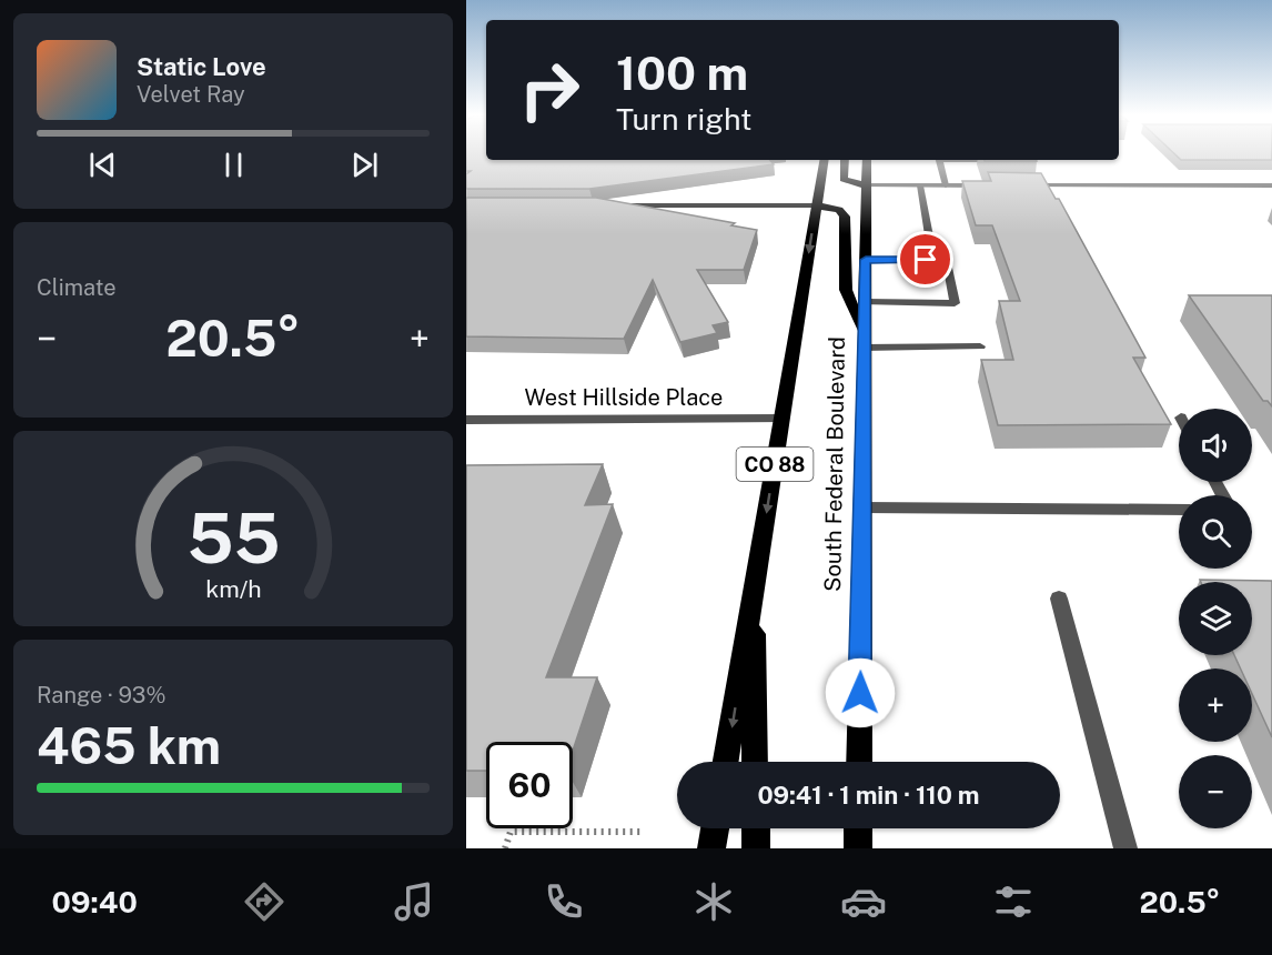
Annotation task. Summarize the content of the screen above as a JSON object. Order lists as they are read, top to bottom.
{
  "streets": {
    "main road": ["CO 88", "South Federal Boulevard"],
    "street": ["West Hillside Place"]
  },
  "crossings": [
    ["West Hillside Place", "South Federal Boulevard"]
  ],
  "page": {
    "turn": ["100 m", "Turn right"],
    "song": ["Static Love", "Velvet Ray"],
    "tile": [
      "Climate",
      ["Range · 93%", "465 km"]
    ],
    "heat": ["−", "20.5°", "+"],
    "map_buttons": ["+", "−"],
    "limit": "60",
    "trip": "09:41 · 1 min · 110 m",
    "tabs": ["09:40", "20.5°"],
    "gauge": ["55", "km/h"]
  }
}
